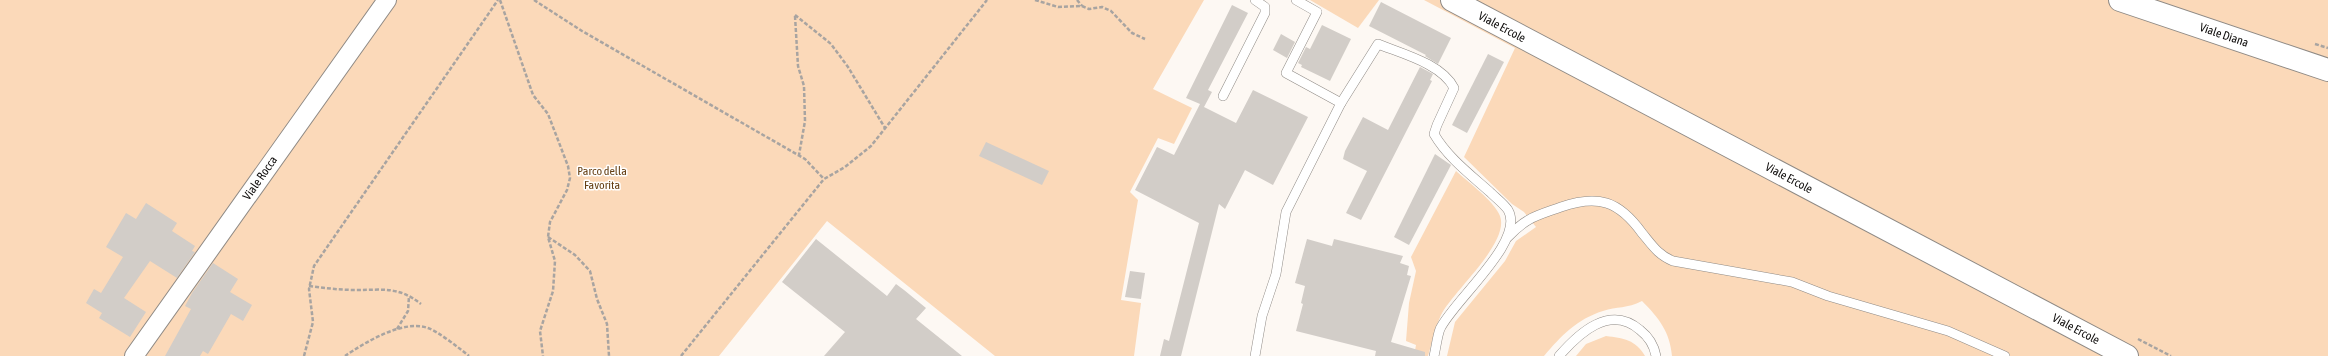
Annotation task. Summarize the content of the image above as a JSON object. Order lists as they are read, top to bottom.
{
  "streets": {
    "street": ["Viale Ercole", "Viale Diana", "Viale Rocca"]
  },
  "parks": ["Parco della Favorita"]
}
